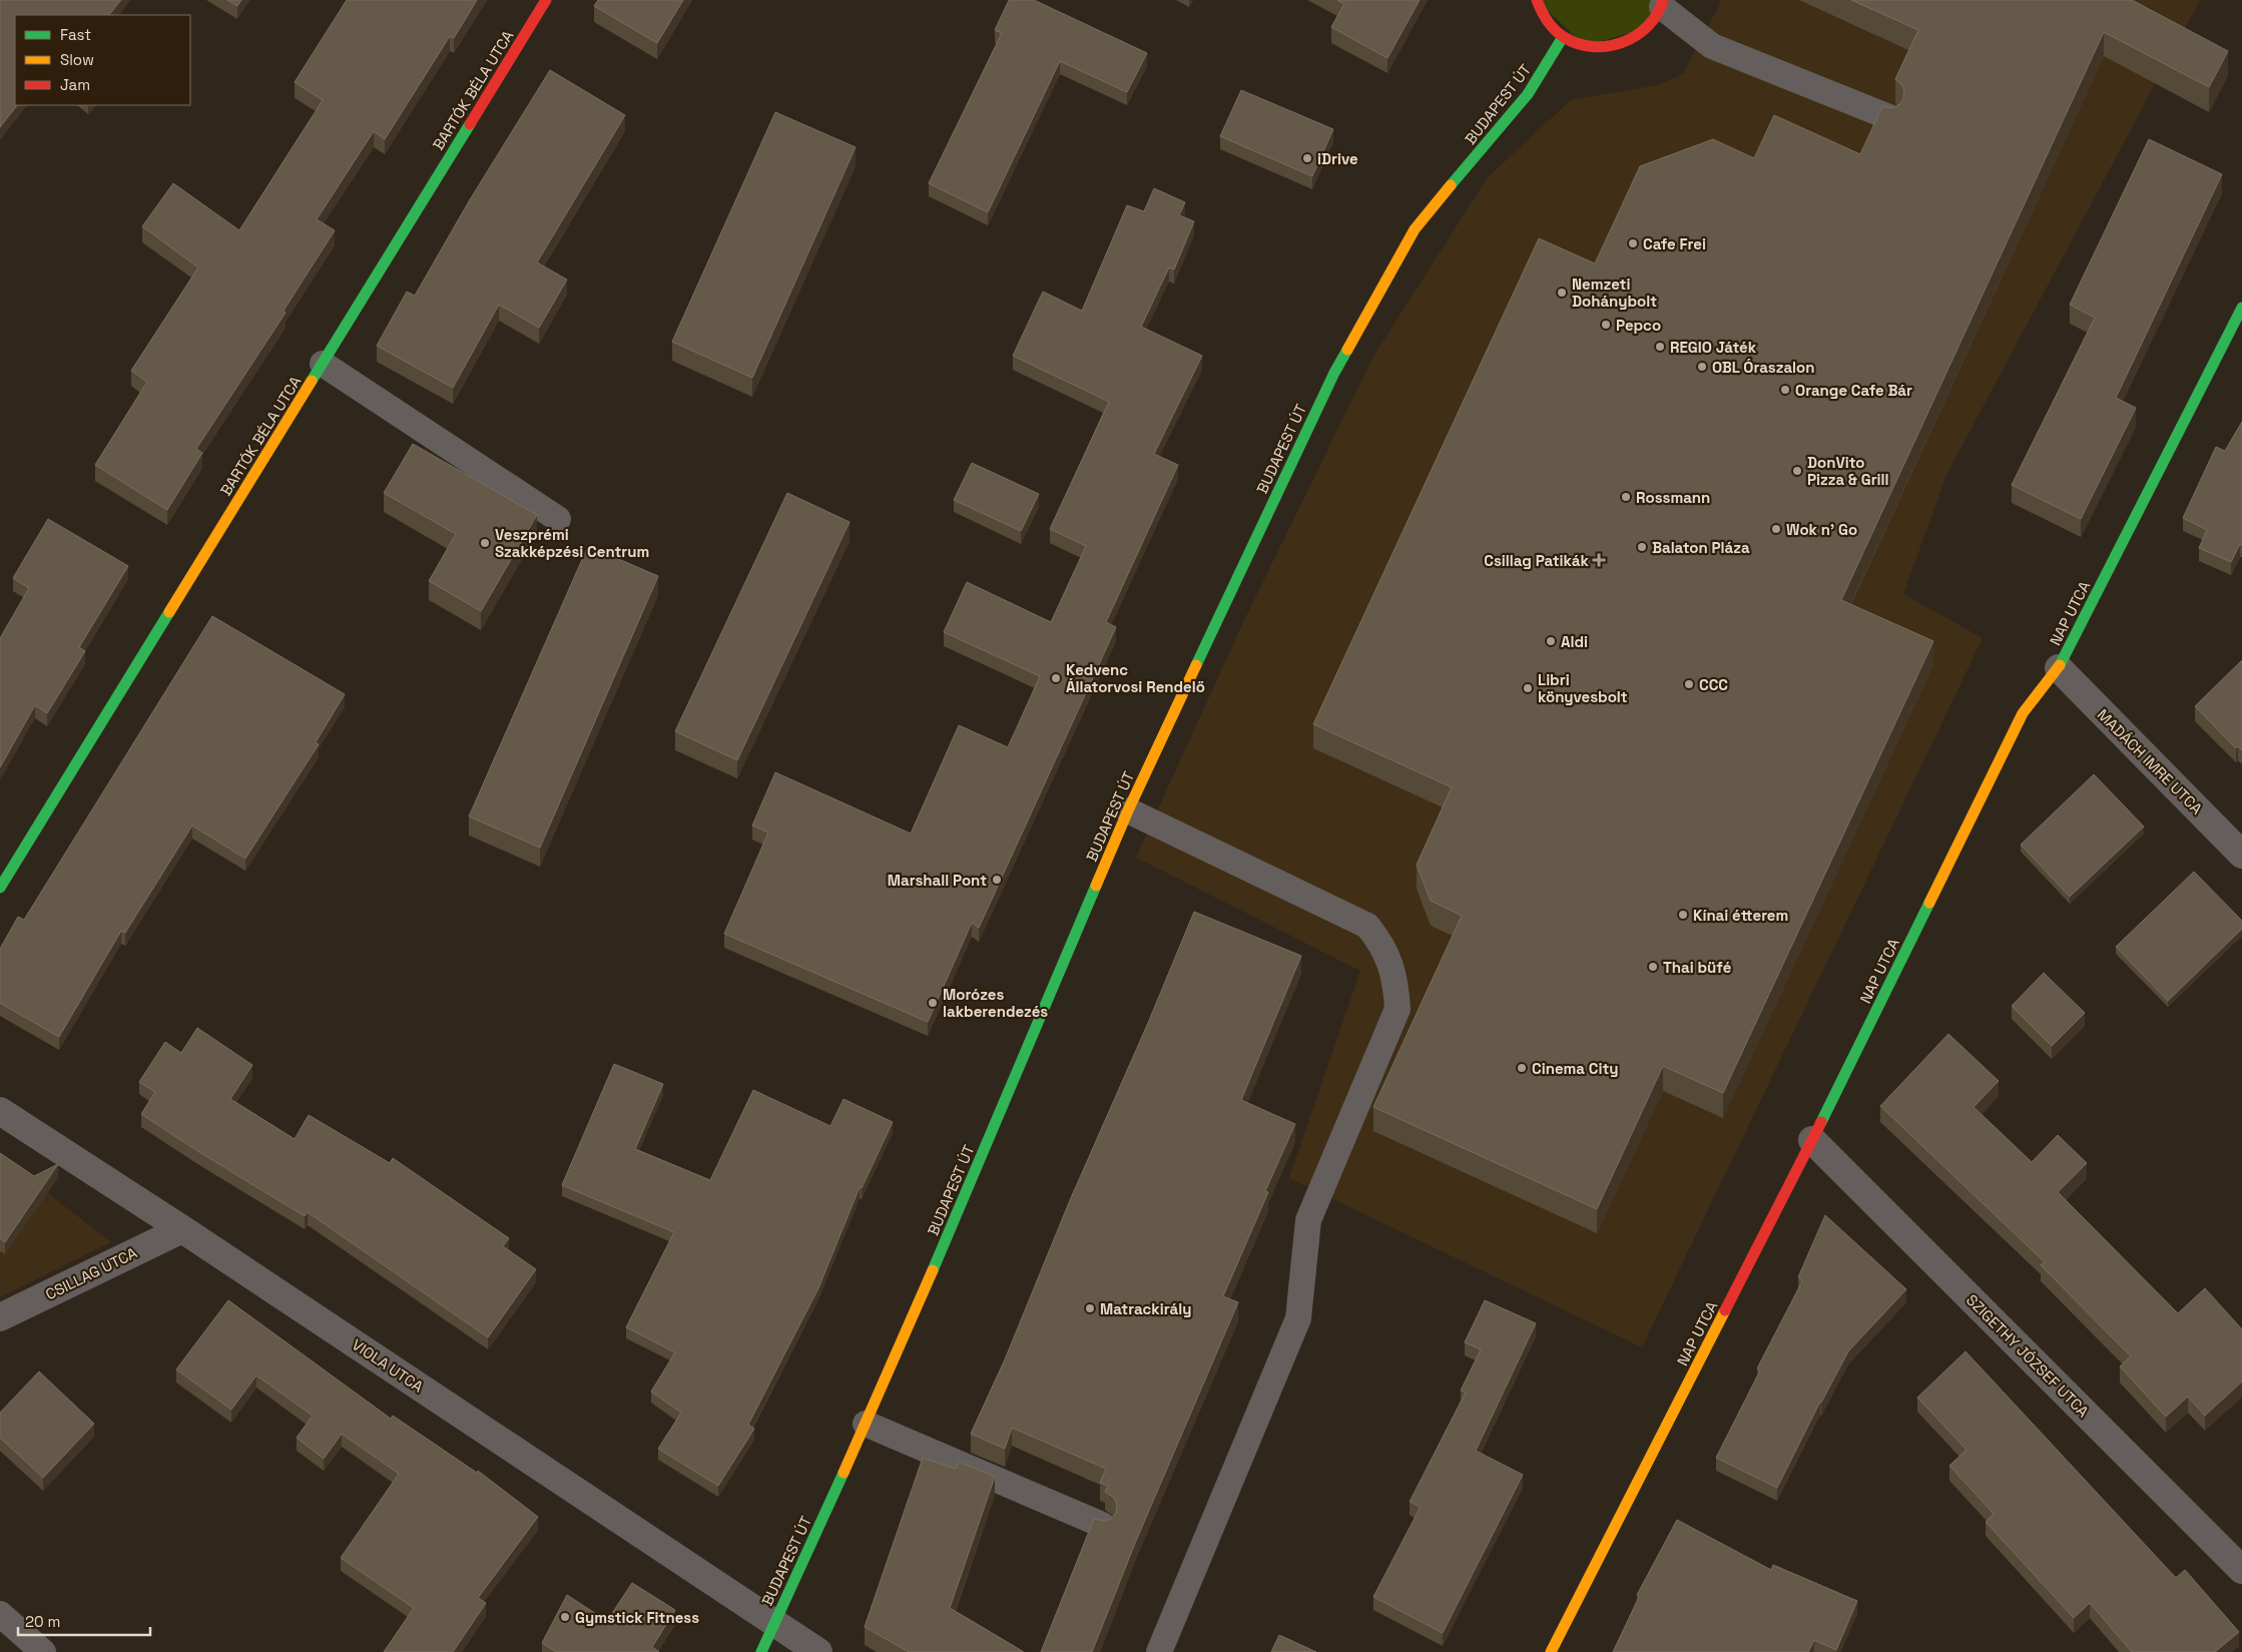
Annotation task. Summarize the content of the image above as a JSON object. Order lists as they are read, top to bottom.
{
  "streets": {
    "street": [
      "BARTÓK BÉLA UTCA",
      "BUDAPEST ÚT",
      "NAP UTCA",
      "MADÁCH IMRE UTCA",
      "CSILLAG UTCA",
      "SZIGETHY JÓZSEF UTCA",
      "VIOLA UTCA"
    ]
  },
  "crossings": [
    ["BUDAPEST ÚT", "VIOLA UTCA"],
    ["NAP UTCA", "MADÁCH IMRE UTCA"],
    ["NAP UTCA", "SZIGETHY JÓZSEF UTCA"],
    ["CSILLAG UTCA", "VIOLA UTCA"]
  ],
  "places": {
    "other": [
      "iDrive",
      "Cafe Frei",
      "Nemzeti Dohánybolt",
      "Pepco",
      "REGIO Játék",
      "OBL Óraszalon",
      "Orange Cafe Bár",
      "DonVito Pizza & Grill",
      "Rossmann",
      "Wok n' Go",
      "Veszprémi Szakképzési Centrum",
      "Balaton Pláza",
      "Aldi",
      "Kedvenc Állatorvosi Rendelő",
      "CCC",
      "Libri könyvesbolt",
      "Marshall Pont",
      "Kínai étterem",
      "Thai büfé",
      "Morózes lakberendezés",
      "Cinema City",
      "Matrackirály",
      "Gymstick Fitness"
    ],
    "health": ["Csillag Patikák"]
  },
  "legend": ["Fast", "Slow", "Jam"],
  "scale_bar": "20 m"
}
